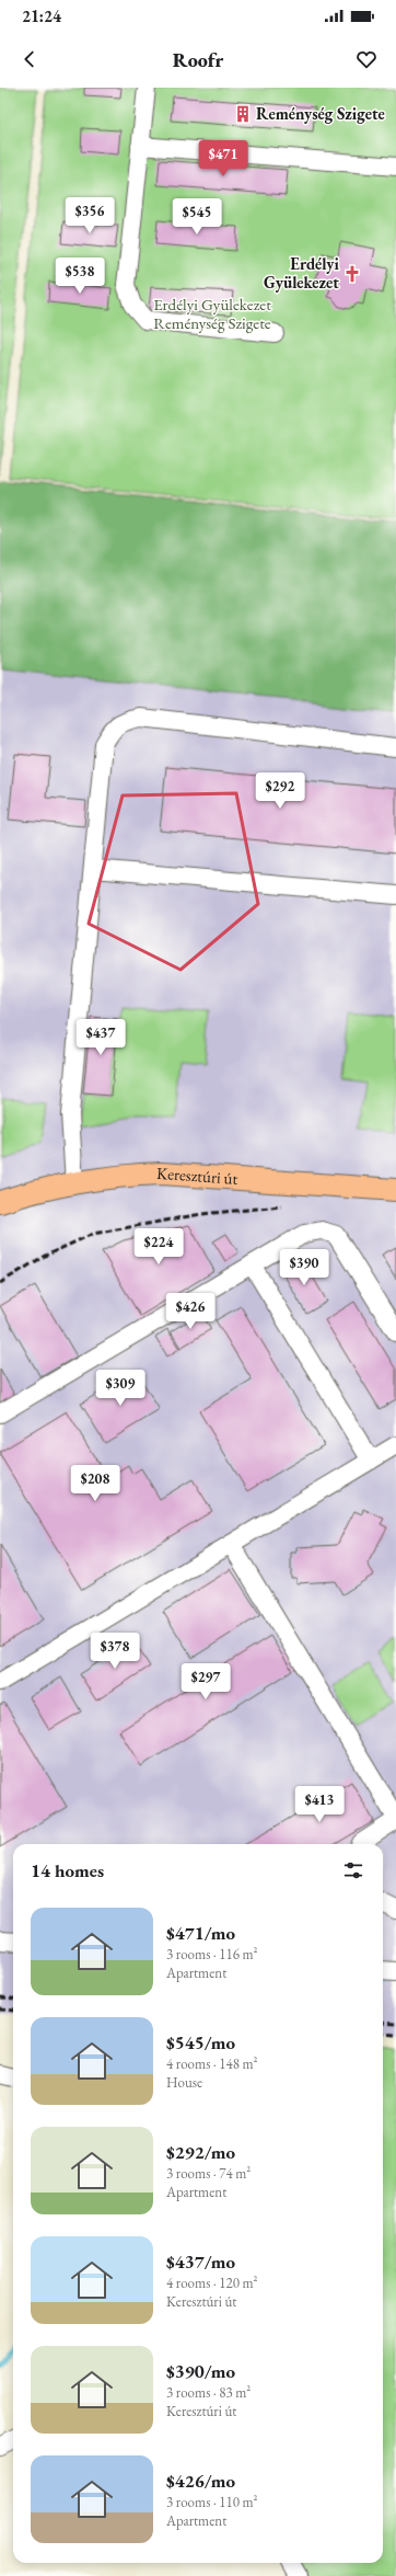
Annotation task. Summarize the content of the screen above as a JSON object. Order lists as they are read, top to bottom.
{
  "streets": {
    "main road": ["Keresztúri út"]
  },
  "parks": ["Erdélyi Gyülekezet Reménység Szigete"],
  "places": {
    "building": ["Reménység Szigete"],
    "church": ["Erdélyi Gyülekezet"]
  },
  "page": {
    "status": "21:24",
    "header": "Roofr",
    "price": [
      "$471",
      "$356",
      "$545",
      "$538",
      "$292",
      "$437",
      "$224",
      "$390",
      "$426",
      "$309",
      "$208",
      "$378",
      "$297",
      "$413"
    ],
    "heading": "14 homes",
    "list": [
      {
        "name": "$471/mo",
        "note": "3 rooms · 116 m² · Apartment"
      },
      {
        "name": "$545/mo",
        "note": "4 rooms · 148 m² · House"
      },
      {
        "name": "$292/mo",
        "note": "3 rooms · 74 m² · Apartment"
      },
      {
        "name": "$437/mo",
        "note": "4 rooms · 120 m² · Keresztúri út"
      },
      {
        "name": "$390/mo",
        "note": "3 rooms · 83 m² · Keresztúri út"
      },
      {
        "name": "$426/mo",
        "note": "3 rooms · 110 m² · Apartment"
      }
    ]
  }
}
